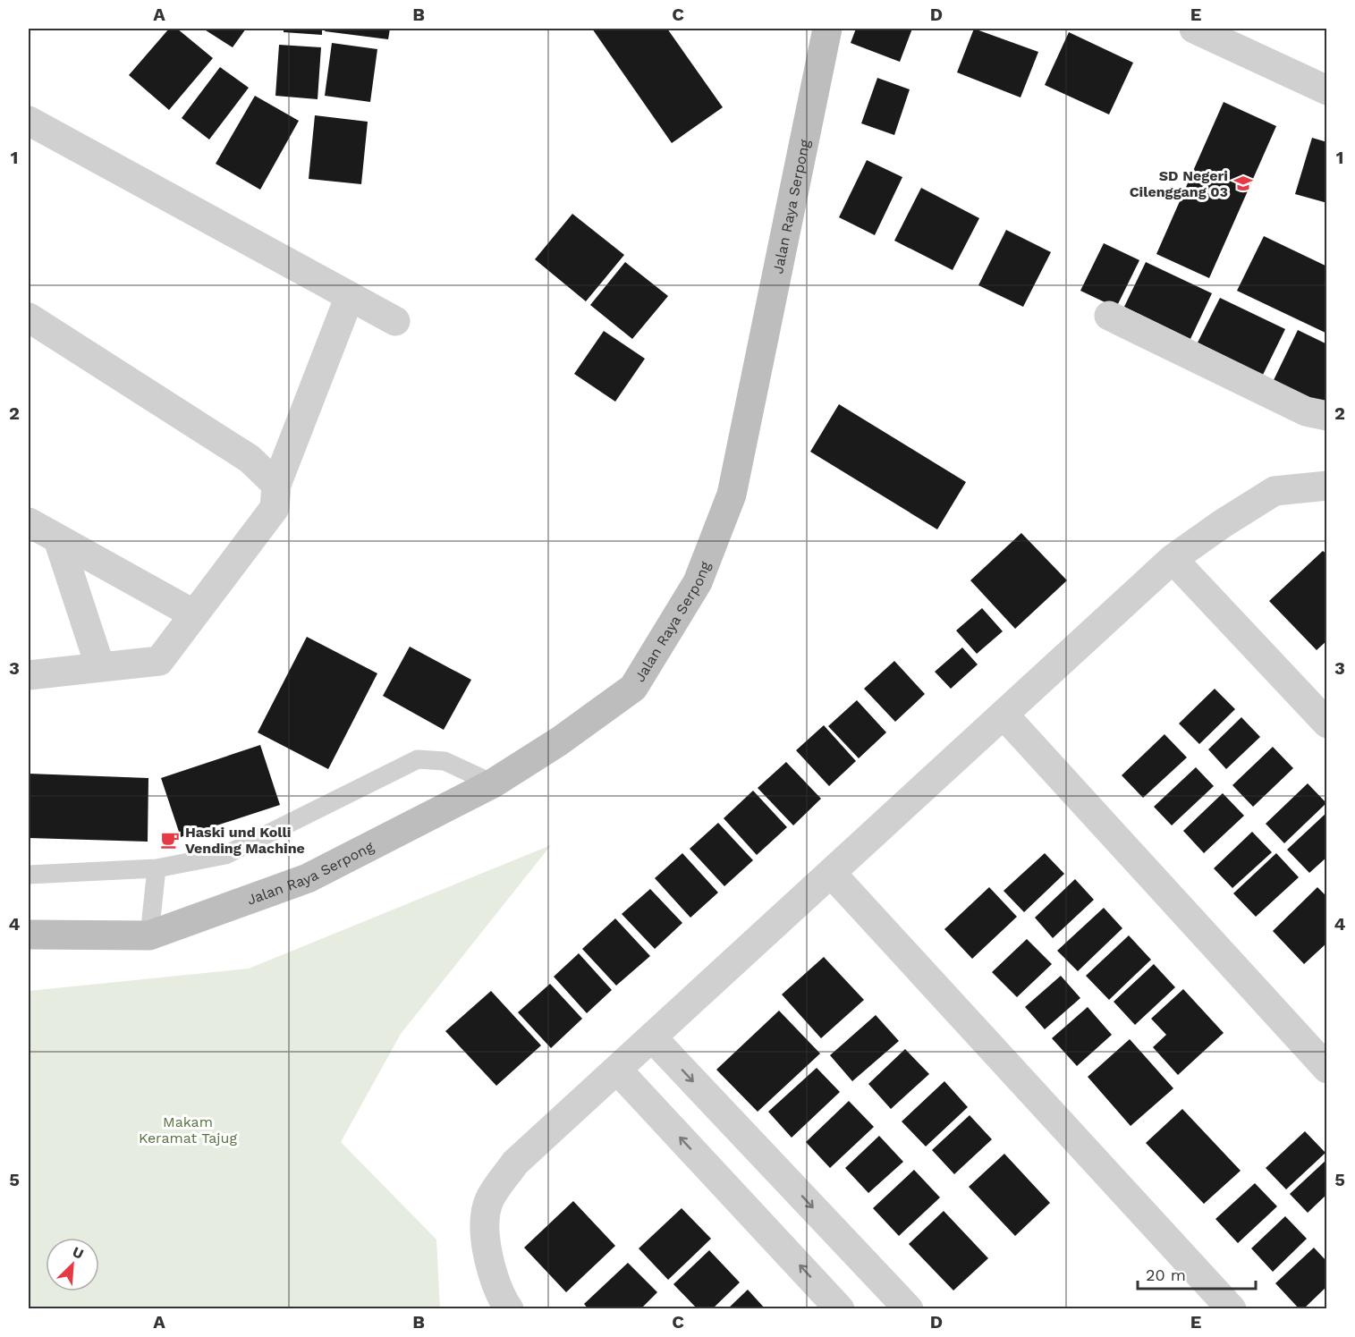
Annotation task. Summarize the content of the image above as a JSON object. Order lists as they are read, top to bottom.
{
  "streets": {
    "main road": ["Jalan Raya Serpong"]
  },
  "parks": ["Makam Keramat Tajug"],
  "places": {
    "school or university": ["SD Negeri Cilenggang 03"],
    "cafe": ["Haski und Kolli Vending Machine"]
  },
  "scale_bar": "20 m",
  "north": "top right",
  "grid": {
    "columns": [
      "A",
      "B",
      "C",
      "D",
      "E"
    ],
    "rows": [
      "1",
      "2",
      "3",
      "4",
      "5"
    ]
  }
}
